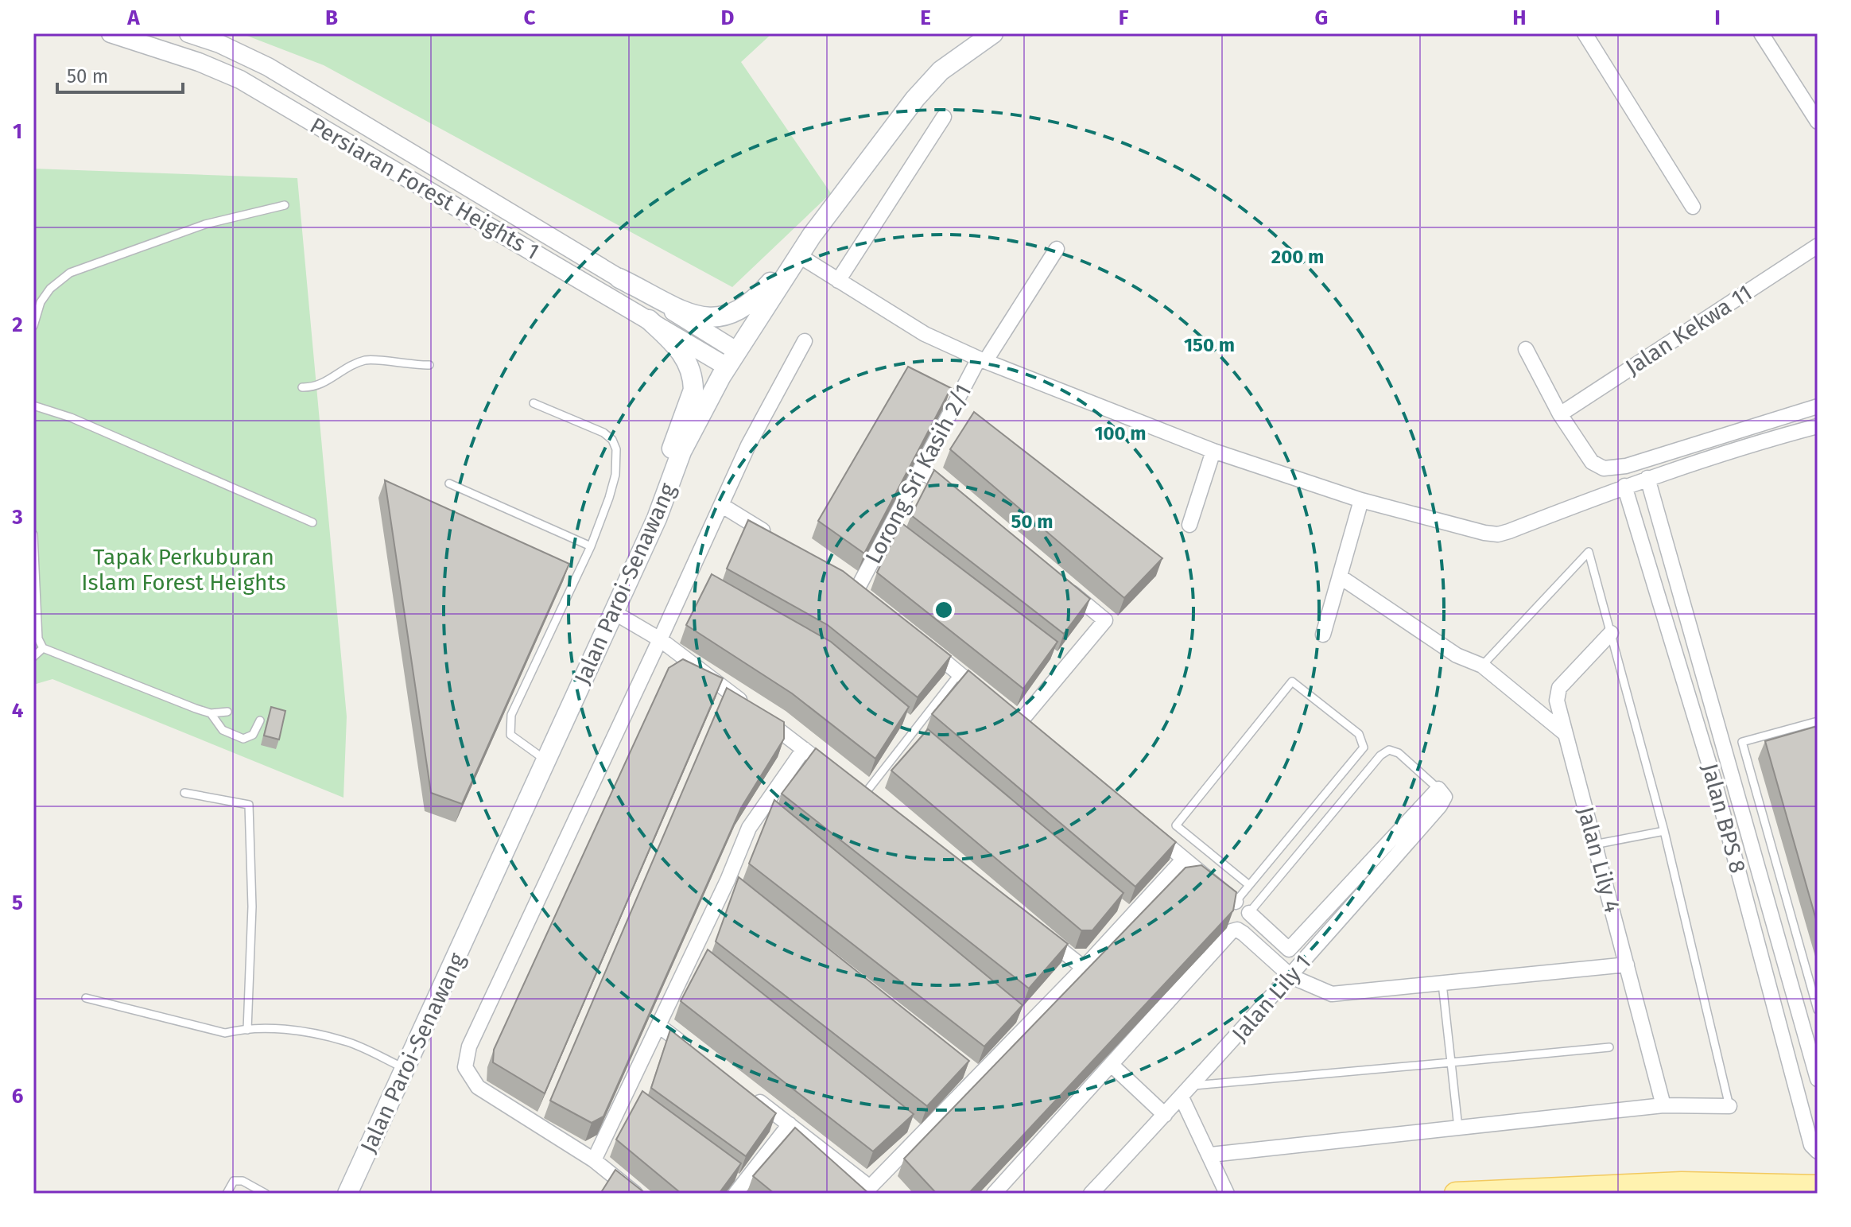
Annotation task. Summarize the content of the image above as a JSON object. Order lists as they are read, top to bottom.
{
  "streets": {
    "main road": ["Jalan Paroi-Senawang"],
    "street": [
      "Persiaran Forest Heights 1",
      "Jalan Kekwa 11",
      "Lorong Sri Kasih 2/1",
      "Jalan BPS 8",
      "Jalan Lily 4",
      "Jalan Lily 1"
    ]
  },
  "crossings": [
    ["Persiaran Forest Heights 1", "Jalan Paroi-Senawang"]
  ],
  "parks": ["Tapak Perkuburan Islam Forest Heights"],
  "scale_bar": "50 m",
  "grid": {
    "columns": [
      "A",
      "B",
      "C",
      "D",
      "E",
      "F",
      "G",
      "H",
      "I"
    ],
    "rows": [
      "1",
      "2",
      "3",
      "4",
      "5",
      "6"
    ]
  },
  "rings": [
    "200 m",
    "150 m",
    "100 m",
    "50 m"
  ]
}
